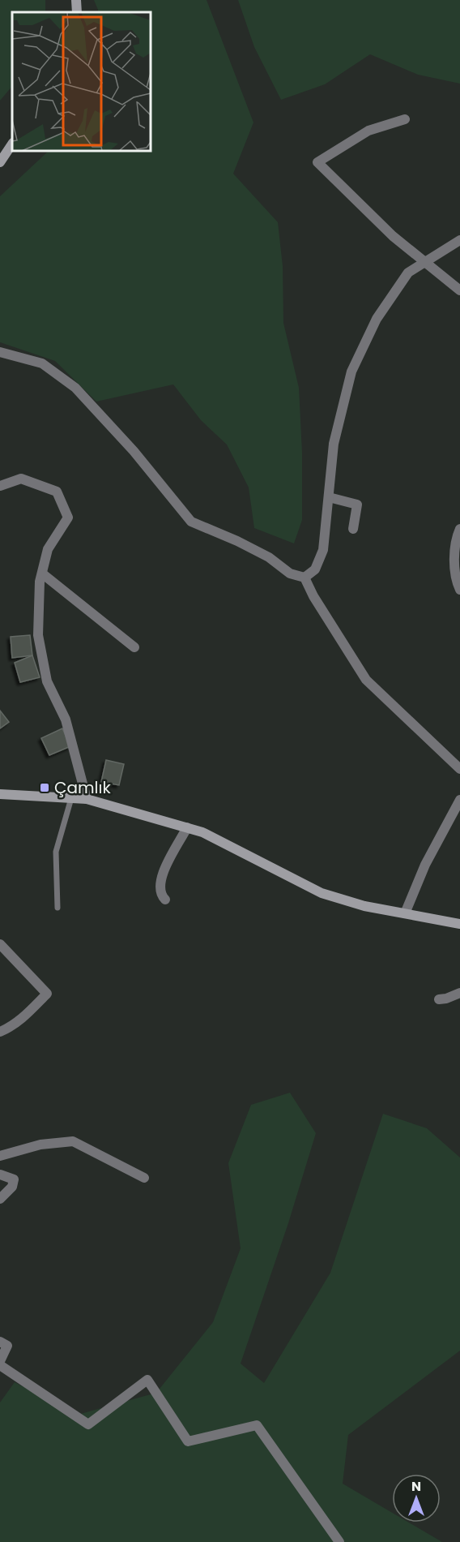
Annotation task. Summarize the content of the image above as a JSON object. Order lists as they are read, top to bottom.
{
  "places": {
    "transit": ["Çamlık"]
  },
  "north": "top"
}
